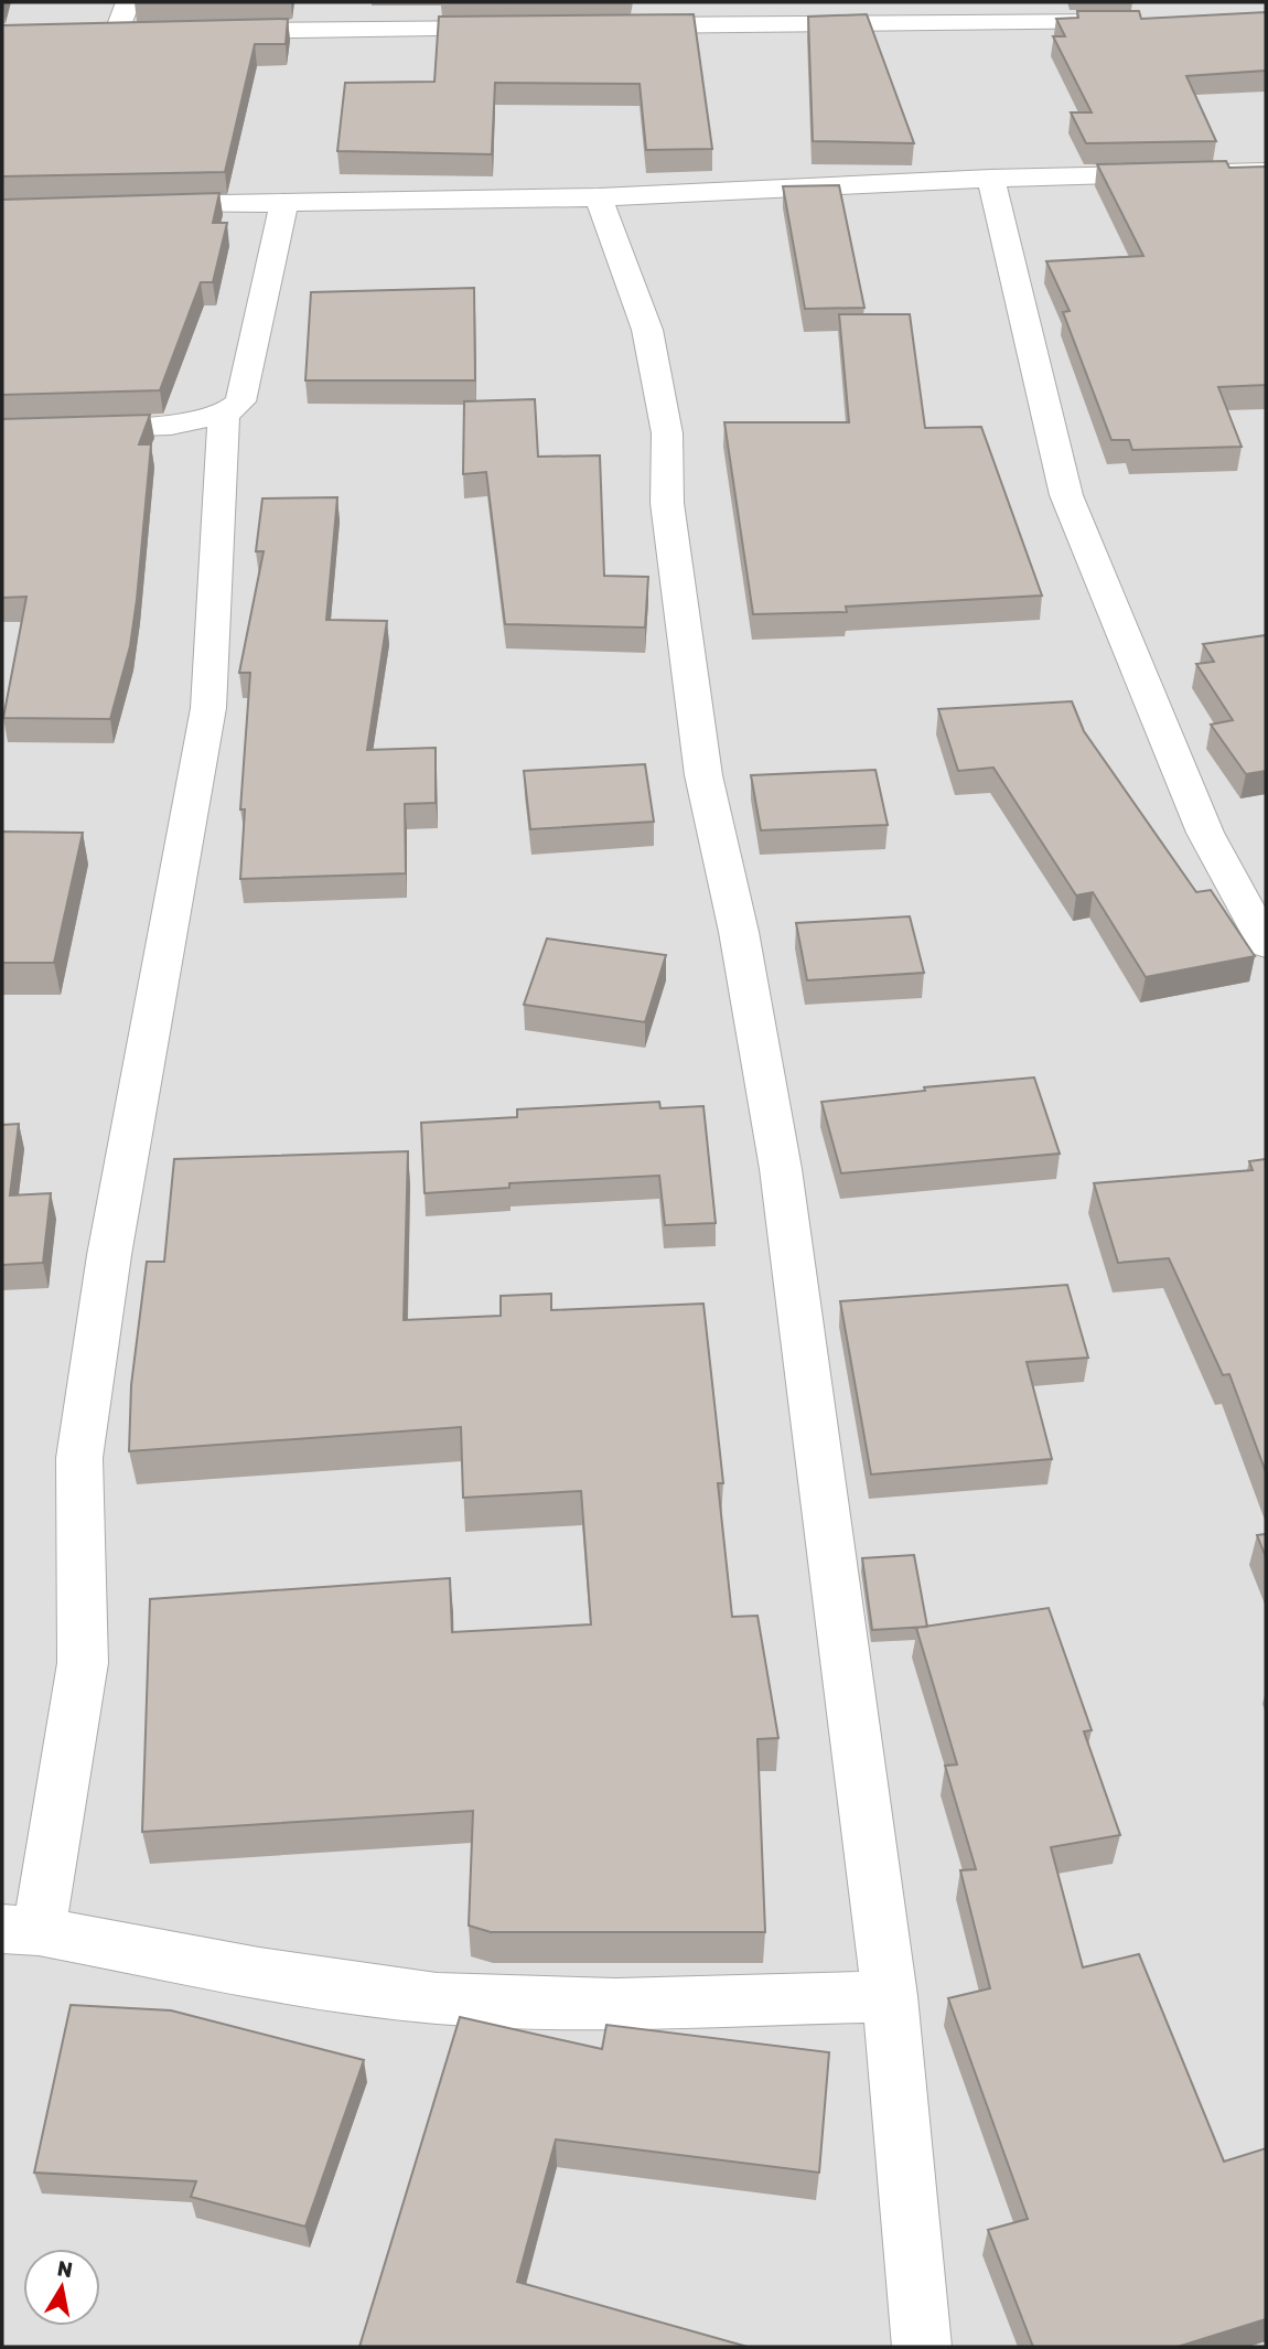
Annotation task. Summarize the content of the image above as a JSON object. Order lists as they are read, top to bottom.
{
  "north": "top"
}
